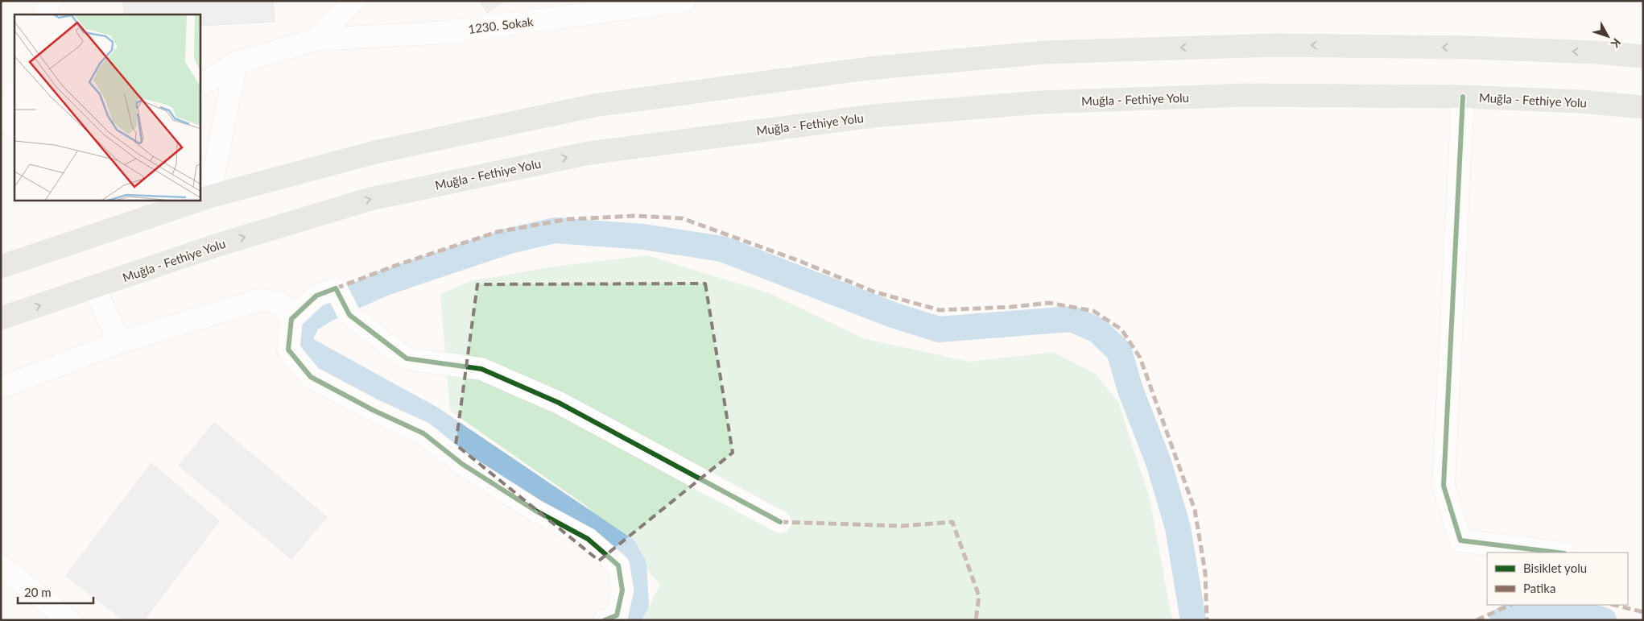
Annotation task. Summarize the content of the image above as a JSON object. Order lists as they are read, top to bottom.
{
  "streets": {
    "highway": ["Muğla - Fethiye Yolu"],
    "street": ["1230. Sokak"]
  },
  "legend": ["Bisiklet yolu", "Patika"],
  "scale_bar": "20 m",
  "north": "bottom right"
}
